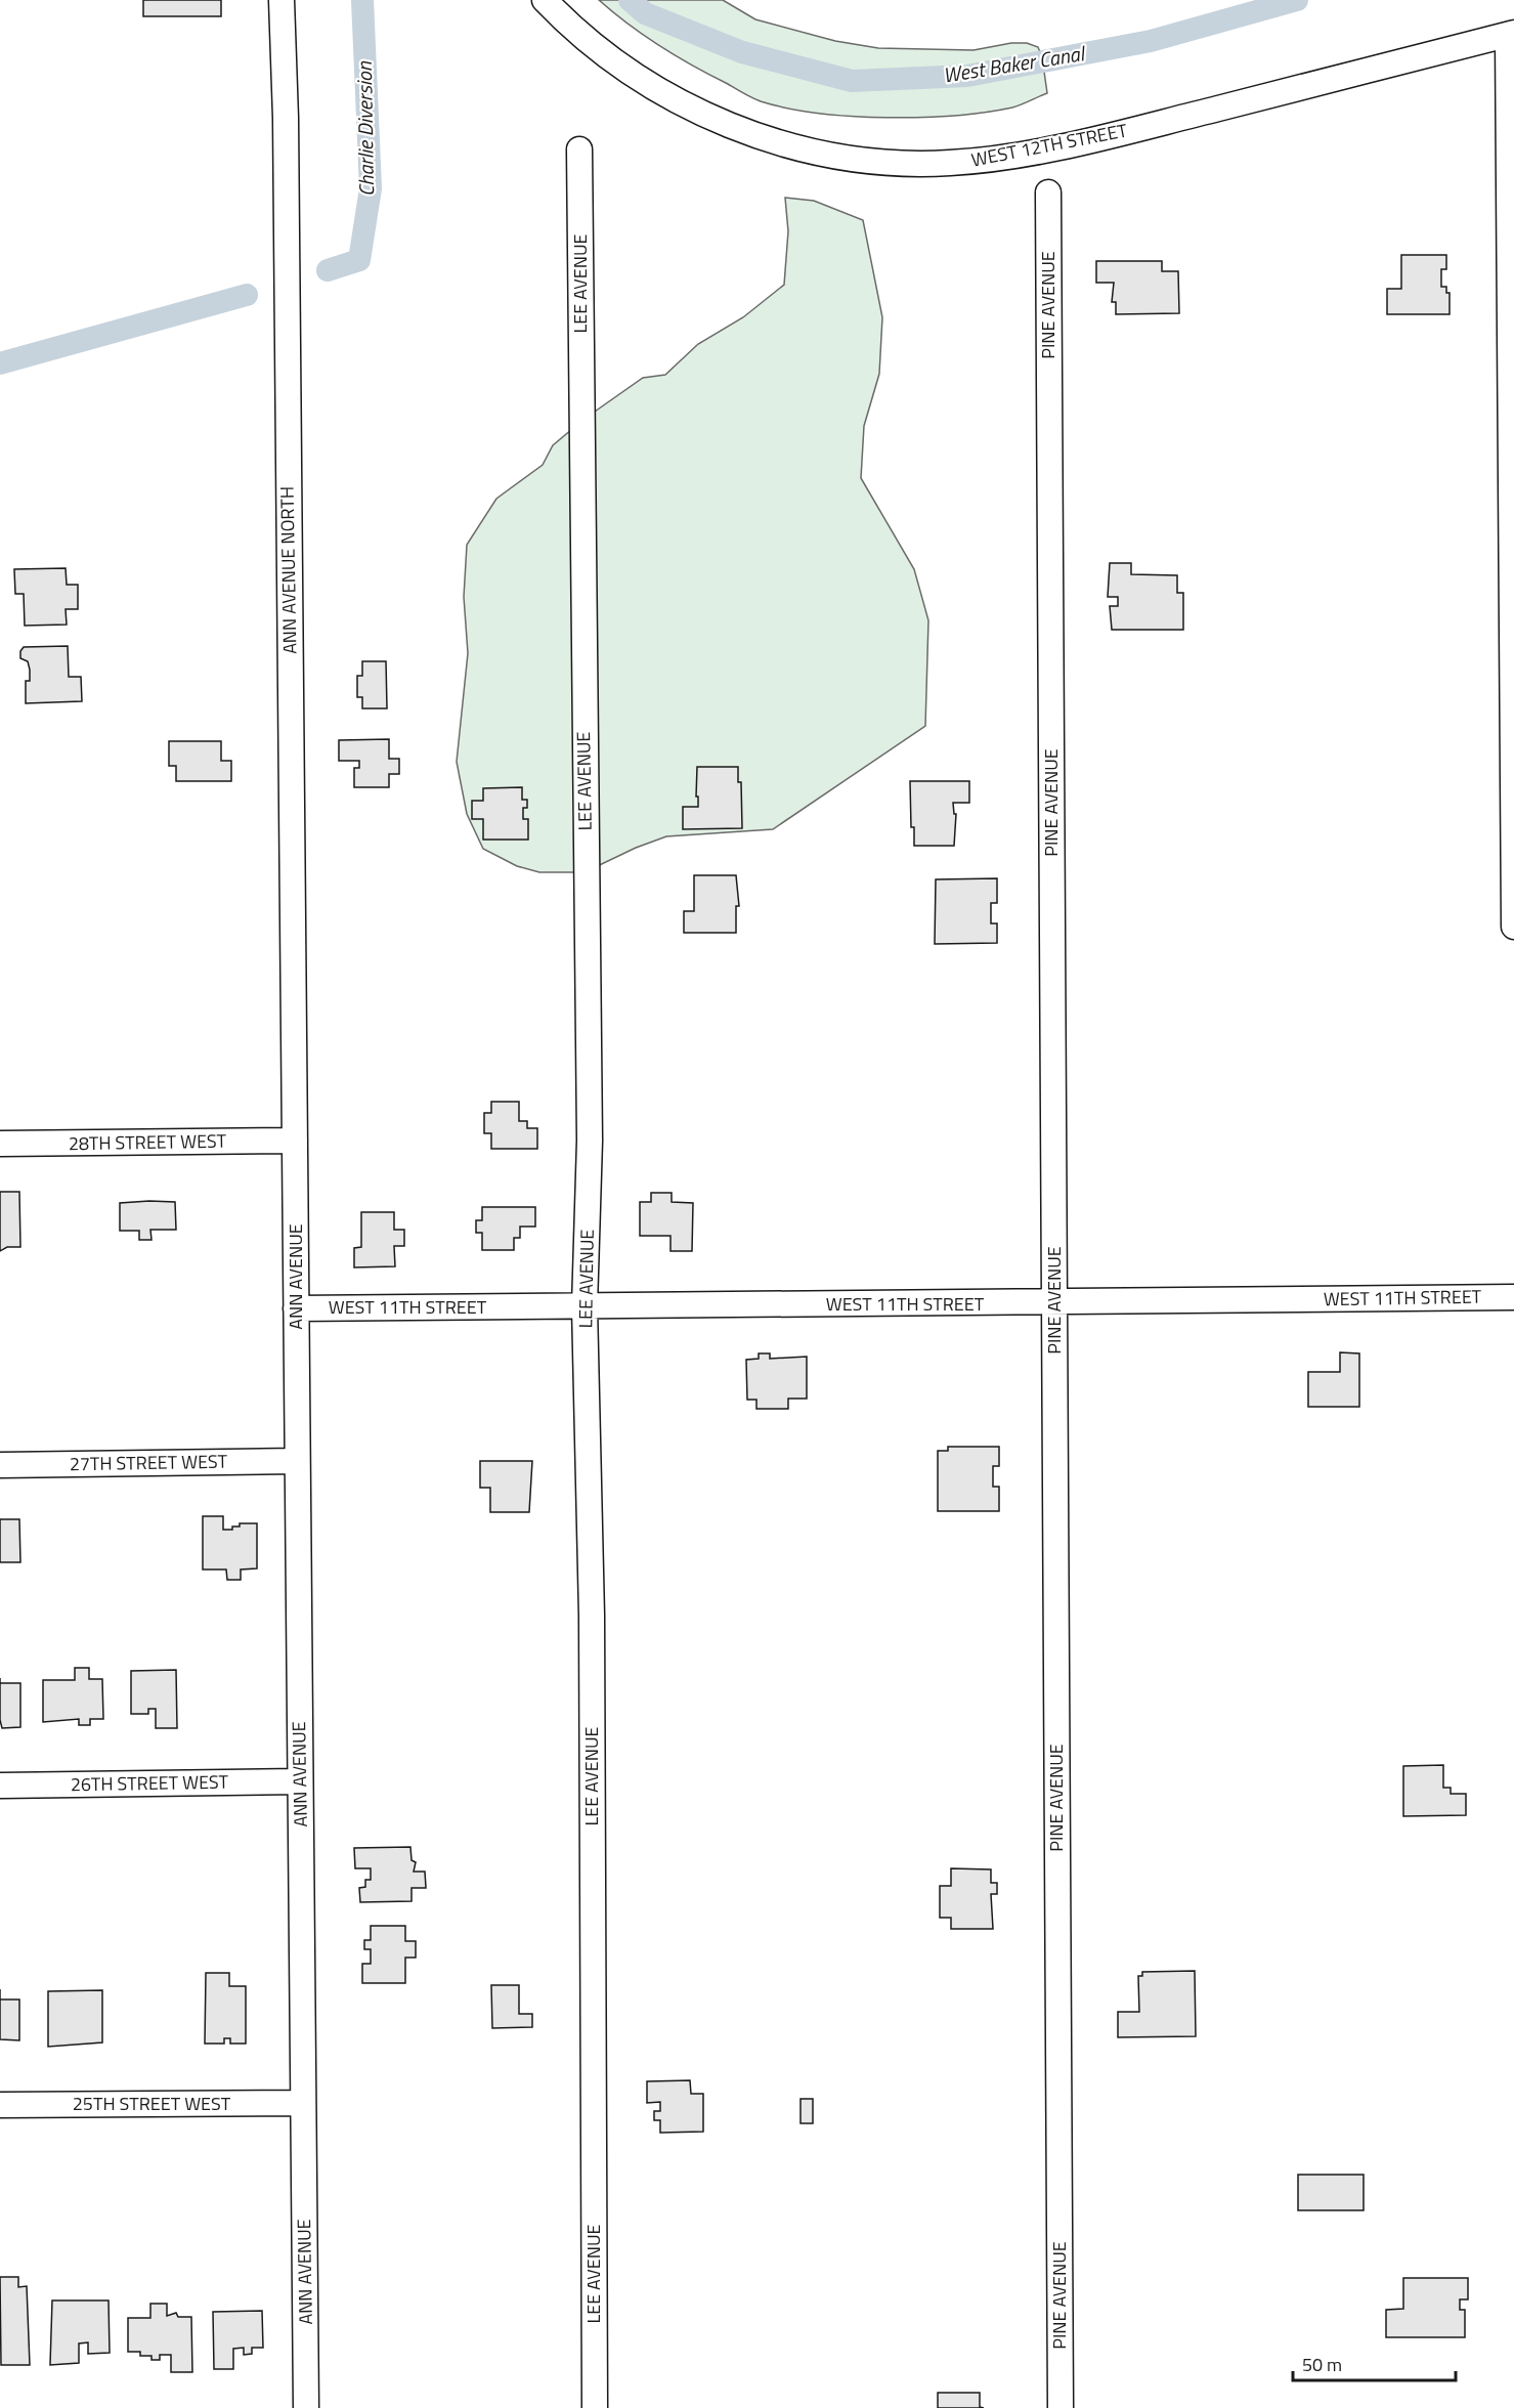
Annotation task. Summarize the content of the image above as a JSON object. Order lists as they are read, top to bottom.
{
  "streets": {
    "street": [
      "WEST 12TH STREET",
      "LEE AVENUE",
      "PINE AVENUE",
      "ANN AVENUE NORTH",
      "28TH STREET WEST",
      "ANN AVENUE",
      "WEST 11TH STREET",
      "27TH STREET WEST",
      "26TH STREET WEST",
      "25TH STREET WEST"
    ]
  },
  "crossings": [
    ["LEE AVENUE", "WEST 11TH STREET"],
    ["PINE AVENUE", "WEST 11TH STREET"],
    ["ANN AVENUE NORTH", "28TH STREET WEST"],
    ["ANN AVENUE NORTH", "ANN AVENUE"],
    ["28TH STREET WEST", "ANN AVENUE"],
    ["ANN AVENUE", "WEST 11TH STREET"],
    ["ANN AVENUE", "27TH STREET WEST"],
    ["ANN AVENUE", "26TH STREET WEST"],
    ["ANN AVENUE", "25TH STREET WEST"]
  ],
  "water": ["West Baker Canal", "Charlie Diversion"],
  "scale_bar": "50 m"
}
